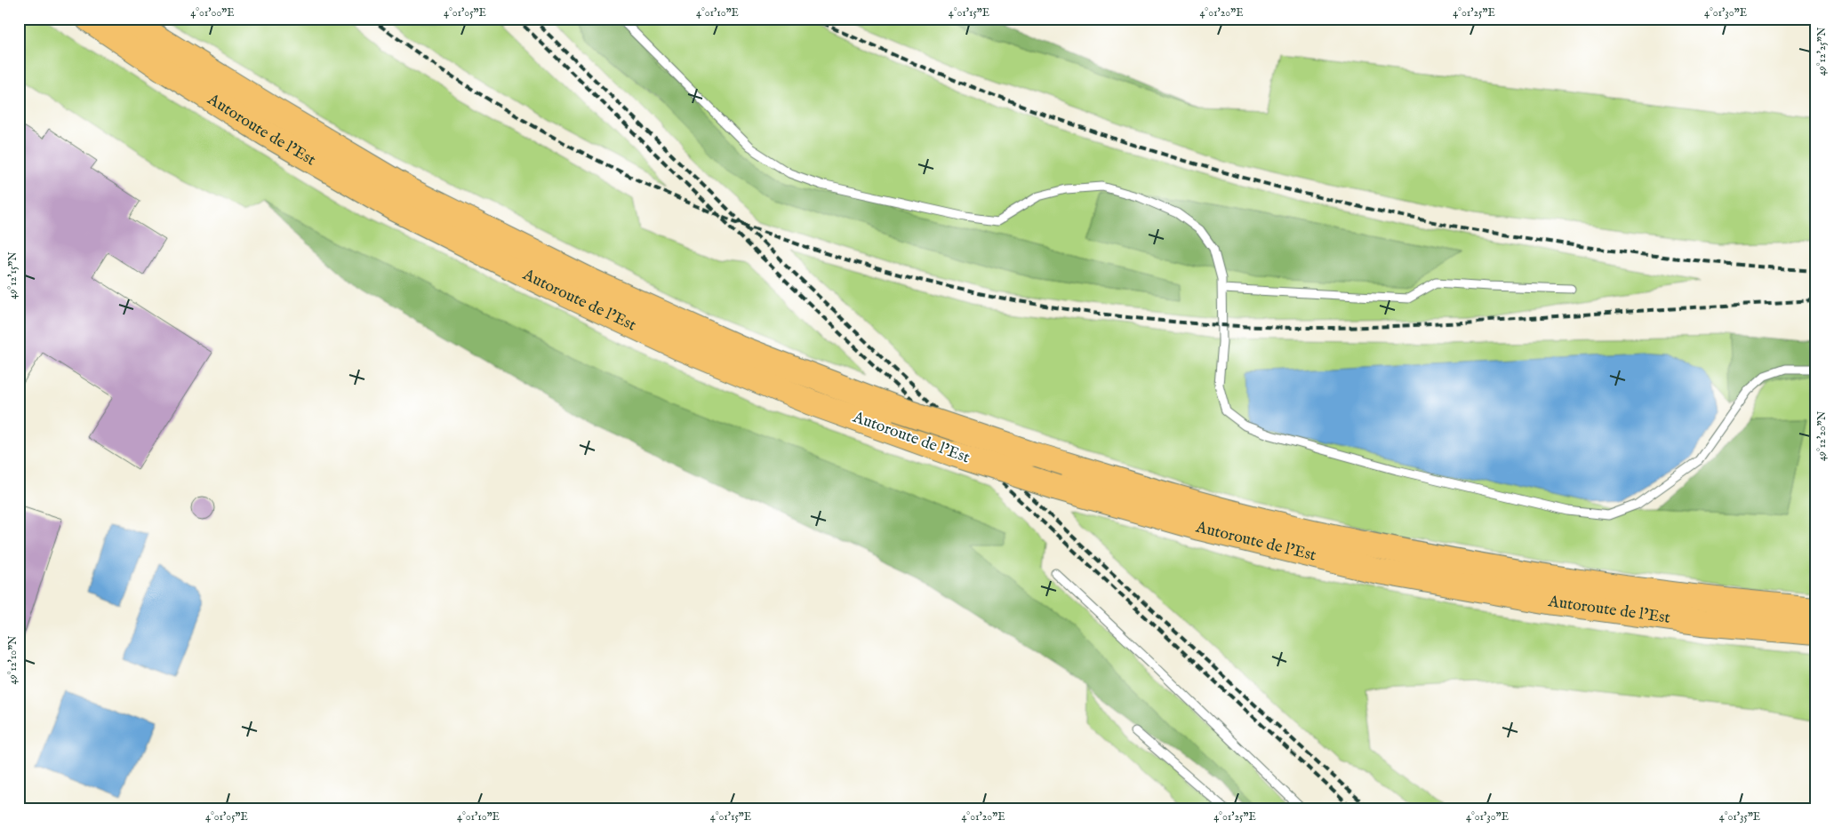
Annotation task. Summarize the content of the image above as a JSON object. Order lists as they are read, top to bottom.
{
  "streets": {
    "highway": ["Autoroute de l’Est"]
  },
  "coordinates": [
    "4°01'00\"E",
    "4°01'05\"E",
    "4°01'10\"E",
    "4°01'15\"E",
    "4°01'20\"E",
    "4°01'25\"E",
    "4°01'30\"E",
    "49°12'25\"N",
    "49°12'15\"N",
    "49°12'20\"N",
    "49°12'10\"N",
    "4°01'35\"E"
  ]
}
